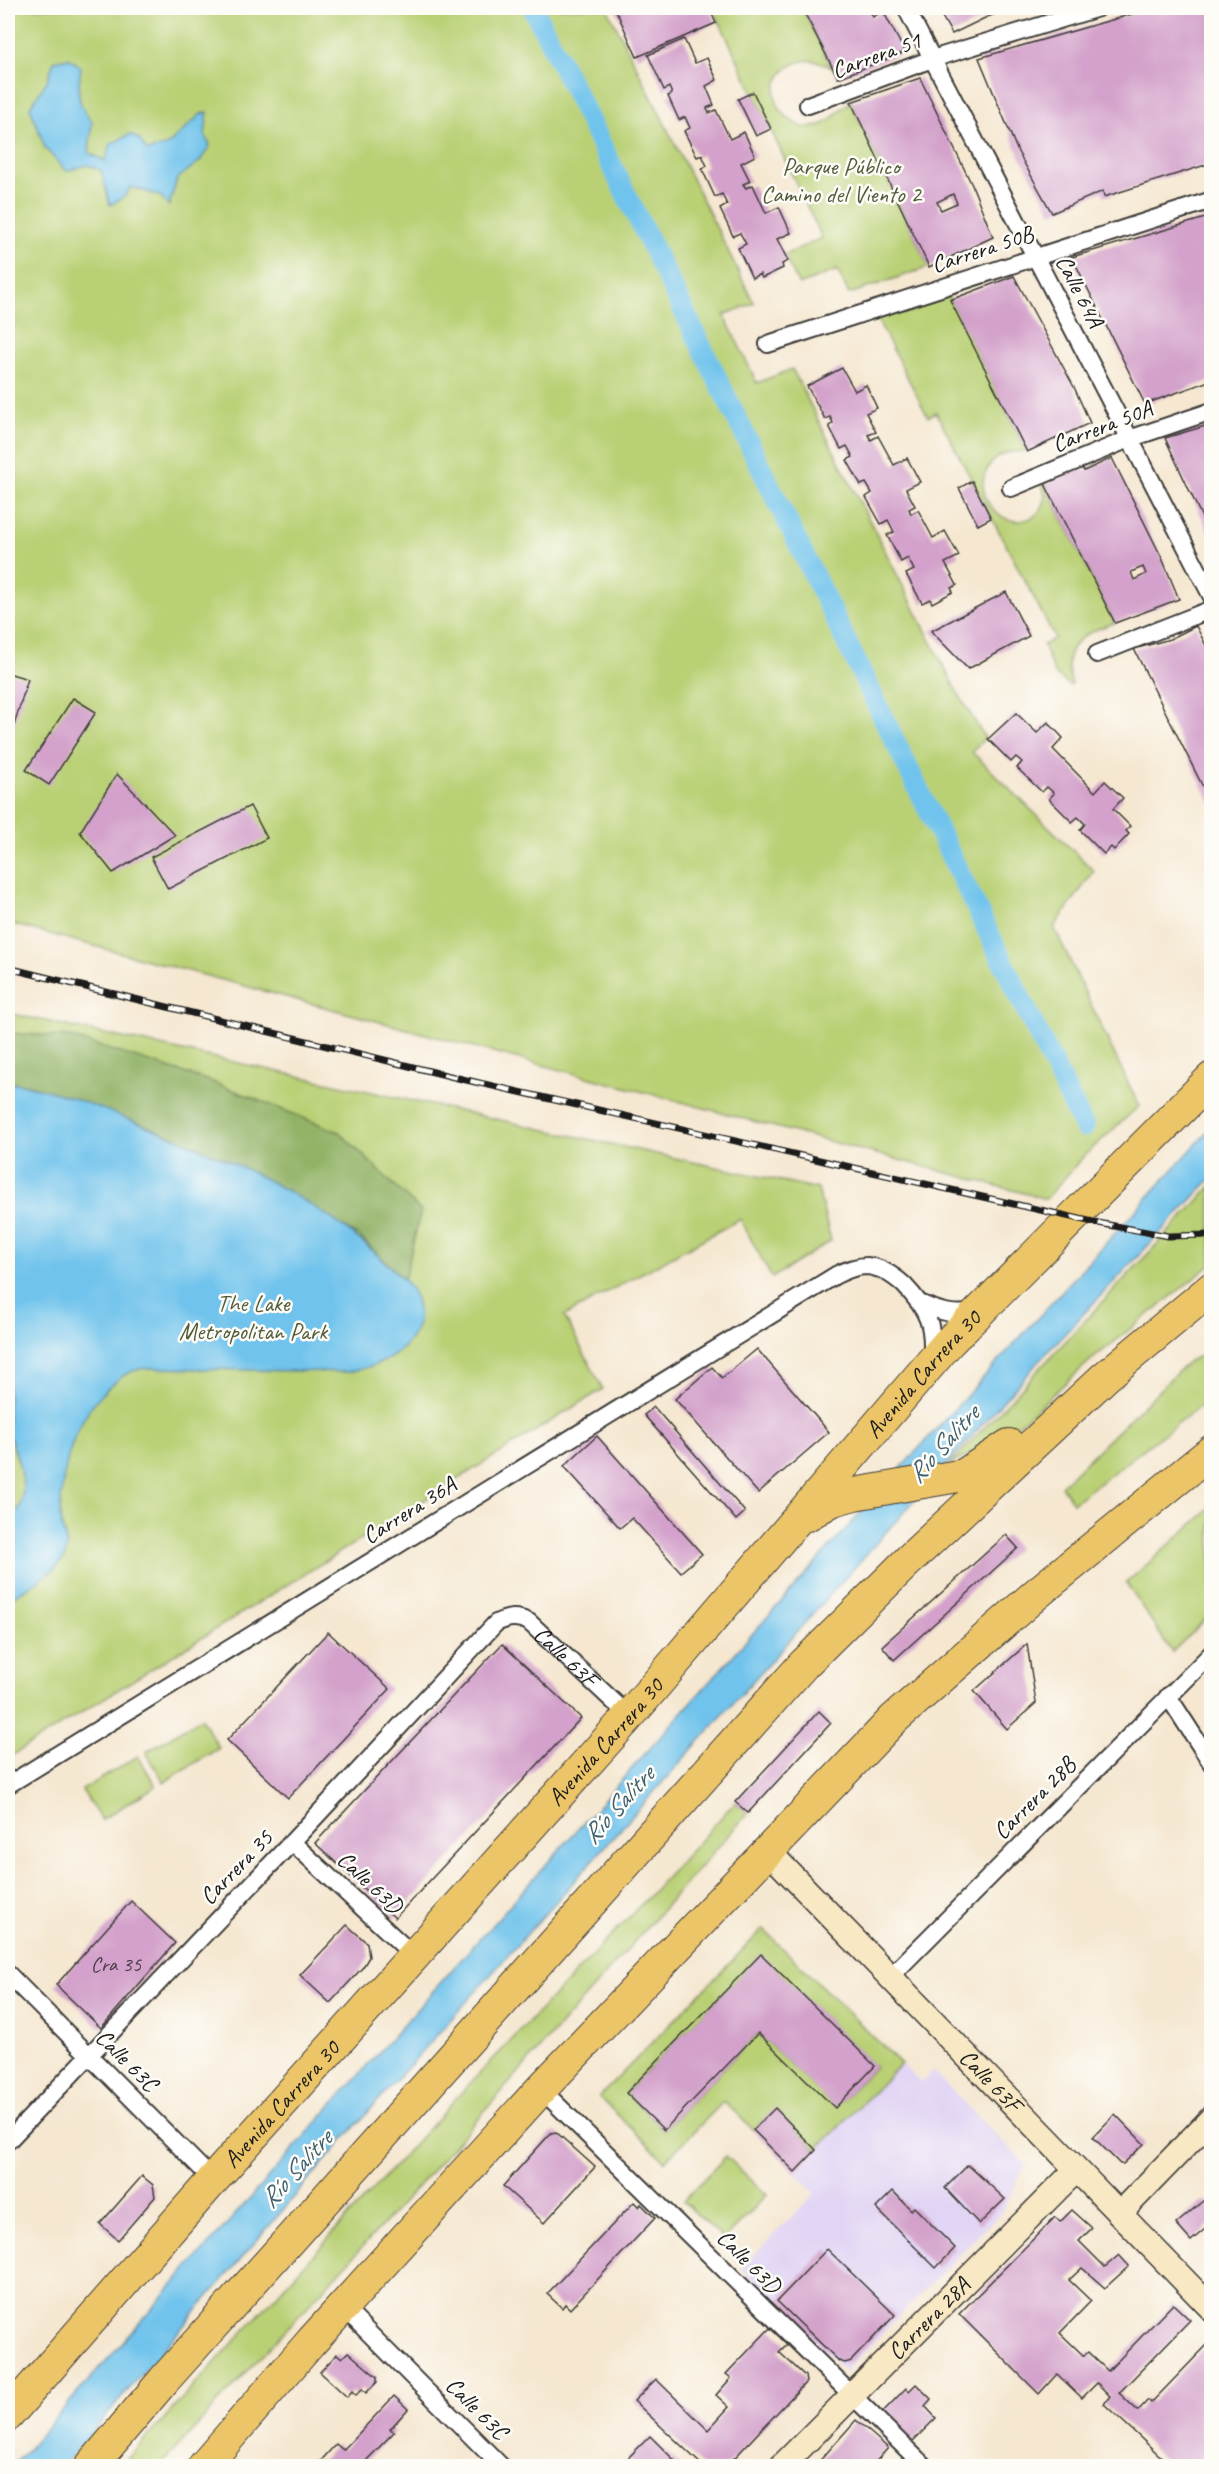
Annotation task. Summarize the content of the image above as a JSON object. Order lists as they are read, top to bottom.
{
  "streets": {
    "highway": ["Avenida Carrera 30"],
    "street": [
      "Carrera 51",
      "Carrera 50B",
      "Calle 64A",
      "Carrera 50A",
      "Carrera 36A",
      "Calle 63F",
      "Carrera 28B",
      "Carrera 35",
      "Calle 63D",
      "Calle 63C",
      "Carrera 28A"
    ]
  },
  "crossings": [
    ["Carrera 51", "Calle 64A"],
    ["Carrera 50B", "Calle 64A"],
    ["Calle 64A", "Carrera 50A"],
    ["Avenida Carrera 30", "Calle 63F"],
    ["Avenida Carrera 30", "Calle 63D"],
    ["Avenida Carrera 30", "Calle 63C"],
    ["Calle 63F", "Carrera 28B"],
    ["Calle 63F", "Carrera 35"],
    ["Calle 63F", "Carrera 28A"],
    ["Carrera 35", "Calle 63D"],
    ["Carrera 35", "Calle 63C"],
    ["Calle 63D", "Carrera 28A"]
  ],
  "water": ["Río Salitre"],
  "parks": ["Parque Público Camino del Viento 2", "The Lake Metropolitan Park"],
  "house_numbers": ["Cra 35"]
}
